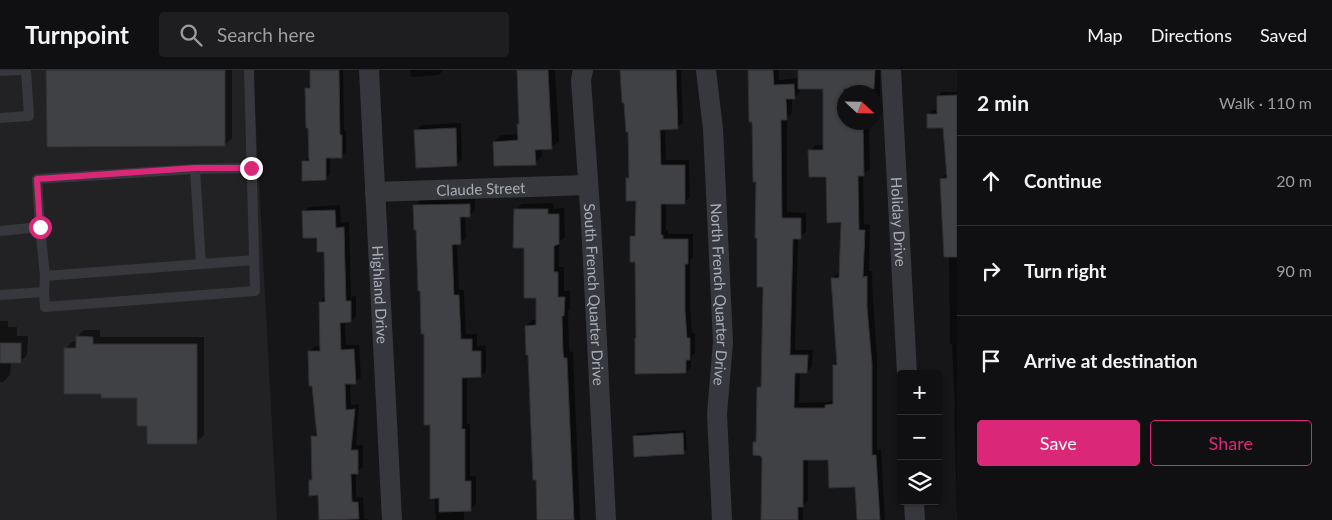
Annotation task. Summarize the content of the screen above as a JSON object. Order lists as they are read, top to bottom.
{
  "streets": {
    "street": [
      "Claude Street",
      "Holiday Drive",
      "Highland Drive",
      "South French Quarter Drive",
      "North French Quarter Drive"
    ]
  },
  "crossings": [
    ["Claude Street", "Highland Drive"],
    ["Claude Street", "South French Quarter Drive"]
  ],
  "north": "right",
  "page": {
    "header": "Turnpoint",
    "search": "Search here",
    "nav": ["Map", "Directions", "Saved"],
    "heading": ["2 min", "Walk · 110 m"],
    "list": [
      ["Continue", "20 m"],
      ["Turn right", "90 m"],
      "Arrive at destination"
    ],
    "map_buttons": ["+", "−"],
    "buttons": ["Save", "Share"]
  }
}
